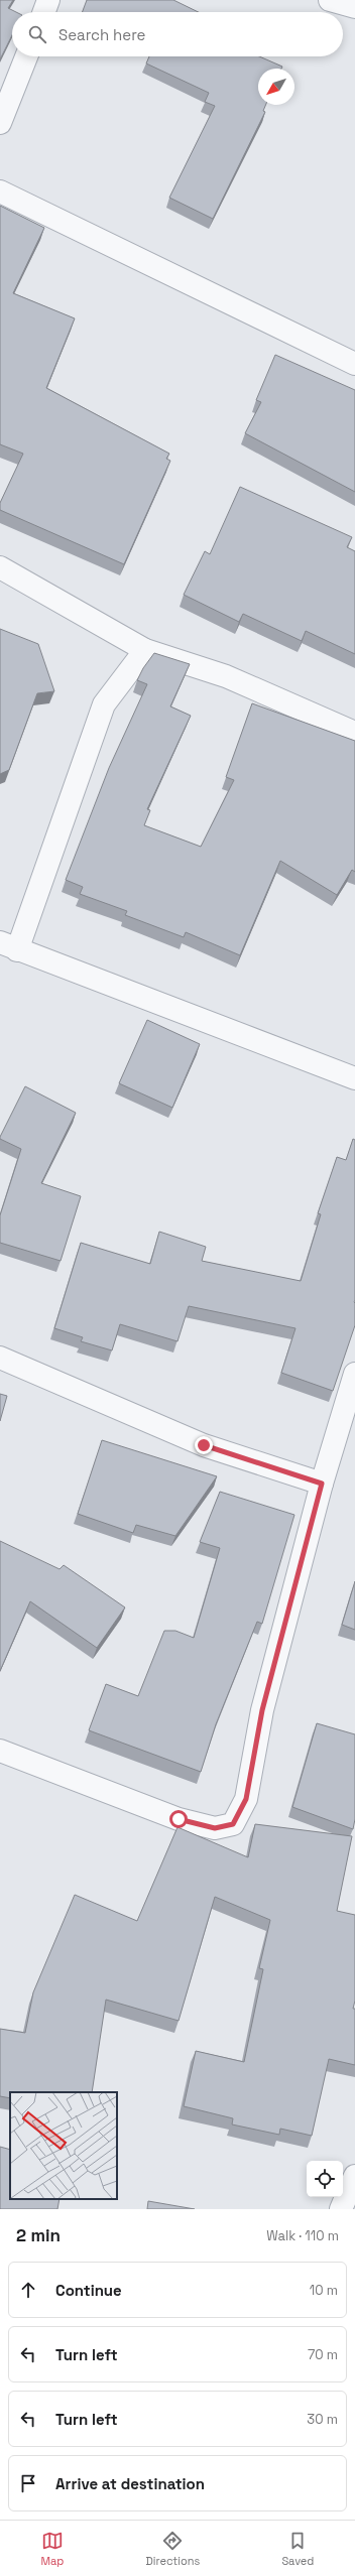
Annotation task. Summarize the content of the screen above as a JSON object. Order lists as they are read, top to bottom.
{
  "north": "bottom left",
  "page": {
    "search": "Search here",
    "heading": ["2 min", "Walk · 110 m"],
    "list": [
      ["Continue", "10 m"],
      ["Turn left", "70 m"],
      ["Turn left", "30 m"],
      "Arrive at destination"
    ],
    "nav": ["Map", "Directions", "Saved"]
  }
}
